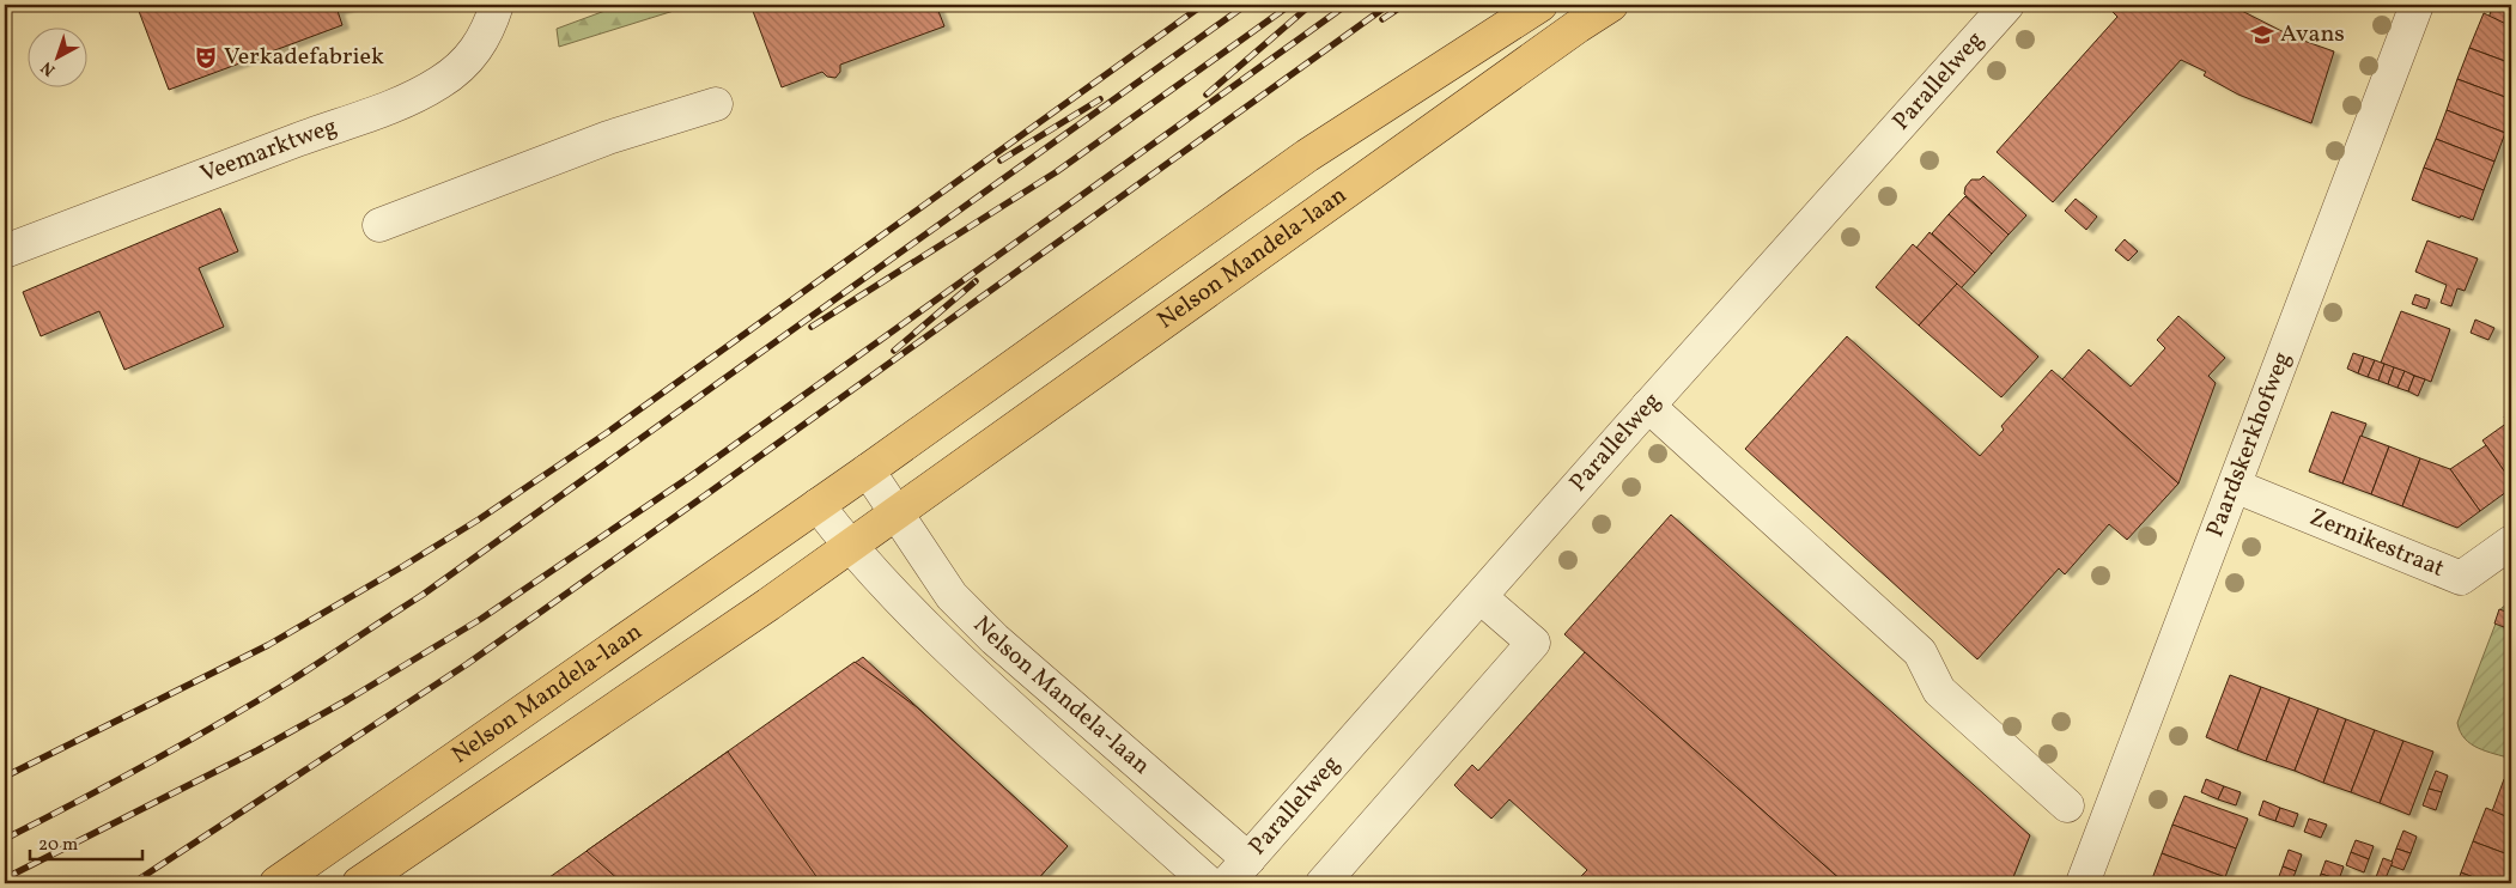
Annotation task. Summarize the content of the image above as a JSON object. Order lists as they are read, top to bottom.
{
  "streets": {
    "main road": ["Nelson Mandela-laan"],
    "street": [
      "Parallelweg",
      "Veemarktweg",
      "Paardskerkhofweg",
      "Zernikestraat"
    ]
  },
  "crossings": [
    ["Parallelweg", "Nelson Mandela-laan"],
    ["Paardskerkhofweg", "Zernikestraat"]
  ],
  "places": {
    "school or university": ["Avans"],
    "theatre": ["Verkadefabriek"]
  },
  "scale_bar": "20 m",
  "north": "bottom left"
}
